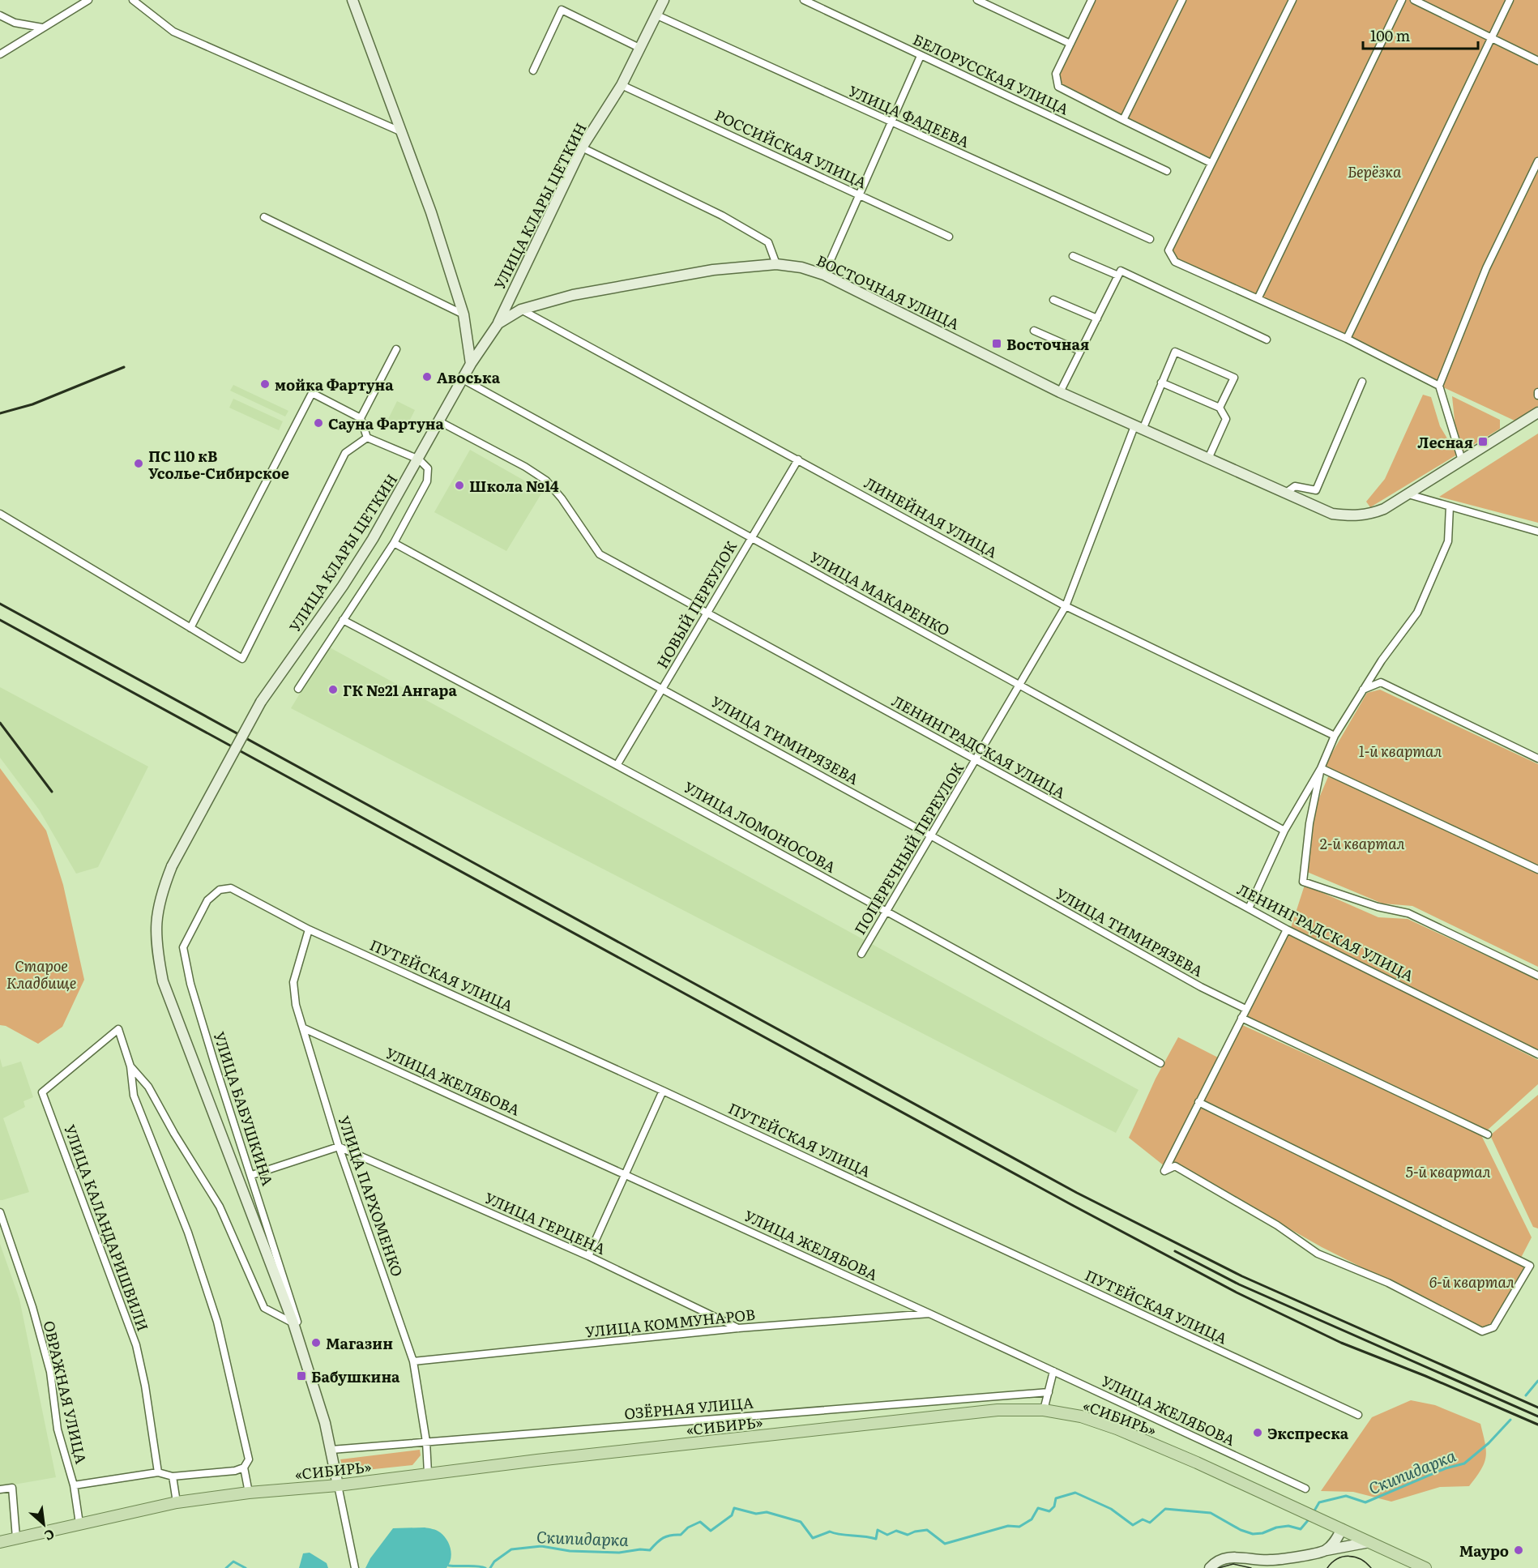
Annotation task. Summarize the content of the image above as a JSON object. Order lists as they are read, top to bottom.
{
  "streets": {
    "main road": ["«СИБИРЬ»"],
    "street": [
      "БЕЛОРУССКАЯ УЛИЦА",
      "УЛИЦА ФАДЕЕВА",
      "РОССИЙСКАЯ УЛИЦА",
      "УЛИЦА КЛАРЫ ЦЕТКИН",
      "ВОСТОЧНАЯ УЛИЦА",
      "ЛИНЕЙНАЯ УЛИЦА",
      "УЛИЦА МАКАРЕНКО",
      "НОВЫЙ ПЕРЕУЛОК",
      "УЛИЦА ТИМИРЯЗЕВА",
      "ЛЕНИНГРАДСКАЯ УЛИЦА",
      "УЛИЦА ЛОМОНОСОВА",
      "ПОПЕРЕЧНЫЙ ПЕРЕУЛОК",
      "ПУТЕЙСКАЯ УЛИЦА",
      "УЛИЦА ЖЕЛЯБОВА",
      "УЛИЦА БАБУШКИНА",
      "УЛИЦА ПАРХОМЕНКО",
      "УЛИЦА ГЕРЦЕНА",
      "УЛИЦА КАЛАНДАРИШВИЛИ",
      "УЛИЦА КОММУНАРОВ",
      "ОВРАЖНАЯ УЛИЦА",
      "ОЗЁРНАЯ УЛИЦА"
    ]
  },
  "crossings": [
    ["УЛИЦА ФАДЕЕВА", "УЛИЦА КЛАРЫ ЦЕТКИН"],
    ["РОССИЙСКАЯ УЛИЦА", "УЛИЦА КЛАРЫ ЦЕТКИН"],
    ["УЛИЦА КЛАРЫ ЦЕТКИН", "ВОСТОЧНАЯ УЛИЦА"],
    ["УЛИЦА КЛАРЫ ЦЕТКИН", "УЛИЦА МАКАРЕНКО"],
    ["УЛИЦА КЛАРЫ ЦЕТКИН", "ЛЕНИНГРАДСКАЯ УЛИЦА"],
    ["УЛИЦА КЛАРЫ ЦЕТКИН", "УЛИЦА БАБУШКИНА"],
    ["УЛИЦА КЛАРЫ ЦЕТКИН", "ОЗЁРНАЯ УЛИЦА"],
    ["УЛИЦА КЛАРЫ ЦЕТКИН", "«СИБИРЬ»"],
    ["ВОСТОЧНАЯ УЛИЦА", "ЛИНЕЙНАЯ УЛИЦА"],
    ["ВОСТОЧНАЯ УЛИЦА", "ПОПЕРЕЧНЫЙ ПЕРЕУЛОК"],
    ["ЛИНЕЙНАЯ УЛИЦА", "НОВЫЙ ПЕРЕУЛОК"],
    ["ЛИНЕЙНАЯ УЛИЦА", "ПОПЕРЕЧНЫЙ ПЕРЕУЛОК"],
    ["УЛИЦА МАКАРЕНКО", "НОВЫЙ ПЕРЕУЛОК"],
    ["УЛИЦА МАКАРЕНКО", "ПОПЕРЕЧНЫЙ ПЕРЕУЛОК"],
    ["НОВЫЙ ПЕРЕУЛОК", "УЛИЦА ТИМИРЯЗЕВА"],
    ["НОВЫЙ ПЕРЕУЛОК", "ЛЕНИНГРАДСКАЯ УЛИЦА"],
    ["НОВЫЙ ПЕРЕУЛОК", "УЛИЦА ЛОМОНОСОВА"],
    ["УЛИЦА ТИМИРЯЗЕВА", "ПОПЕРЕЧНЫЙ ПЕРЕУЛОК"],
    ["ЛЕНИНГРАДСКАЯ УЛИЦА", "ПОПЕРЕЧНЫЙ ПЕРЕУЛОК"],
    ["УЛИЦА ЛОМОНОСОВА", "ПОПЕРЕЧНЫЙ ПЕРЕУЛОК"],
    ["ПУТЕЙСКАЯ УЛИЦА", "УЛИЦА БАБУШКИНА"],
    ["ПУТЕЙСКАЯ УЛИЦА", "УЛИЦА ПАРХОМЕНКО"],
    ["УЛИЦА ЖЕЛЯБОВА", "УЛИЦА ПАРХОМЕНКО"],
    ["УЛИЦА ЖЕЛЯБОВА", "УЛИЦА КОММУНАРОВ"],
    ["УЛИЦА ПАРХОМЕНКО", "УЛИЦА ГЕРЦЕНА"],
    ["УЛИЦА ПАРХОМЕНКО", "УЛИЦА КОММУНАРОВ"],
    ["УЛИЦА ПАРХОМЕНКО", "ОЗЁРНАЯ УЛИЦА"],
    ["УЛИЦА ПАРХОМЕНКО", "«СИБИРЬ»"],
    ["УЛИЦА ГЕРЦЕНА", "УЛИЦА КОММУНАРОВ"],
    ["ОВРАЖНАЯ УЛИЦА", "«СИБИРЬ»"]
  ],
  "water": ["Скипидарка"],
  "parks": [
    "Берёзка",
    "1-й квартал",
    "2-й квартал",
    "Старое Кладбище",
    "5-й квартал",
    "6-й квартал"
  ],
  "places": {
    "transit": ["Восточная", "Лесная", "Бабушкина"],
    "other": [
      "Авоська",
      "мойка Фартуна",
      "Сауна Фартуна",
      "ПС 110 кВ Усолье-Сибирское",
      "Школа №14",
      "ГК №21 Ангара",
      "Магазин",
      "Экспреска",
      "Мауро"
    ]
  },
  "scale_bar": "100 m",
  "north": "bottom right"
}
